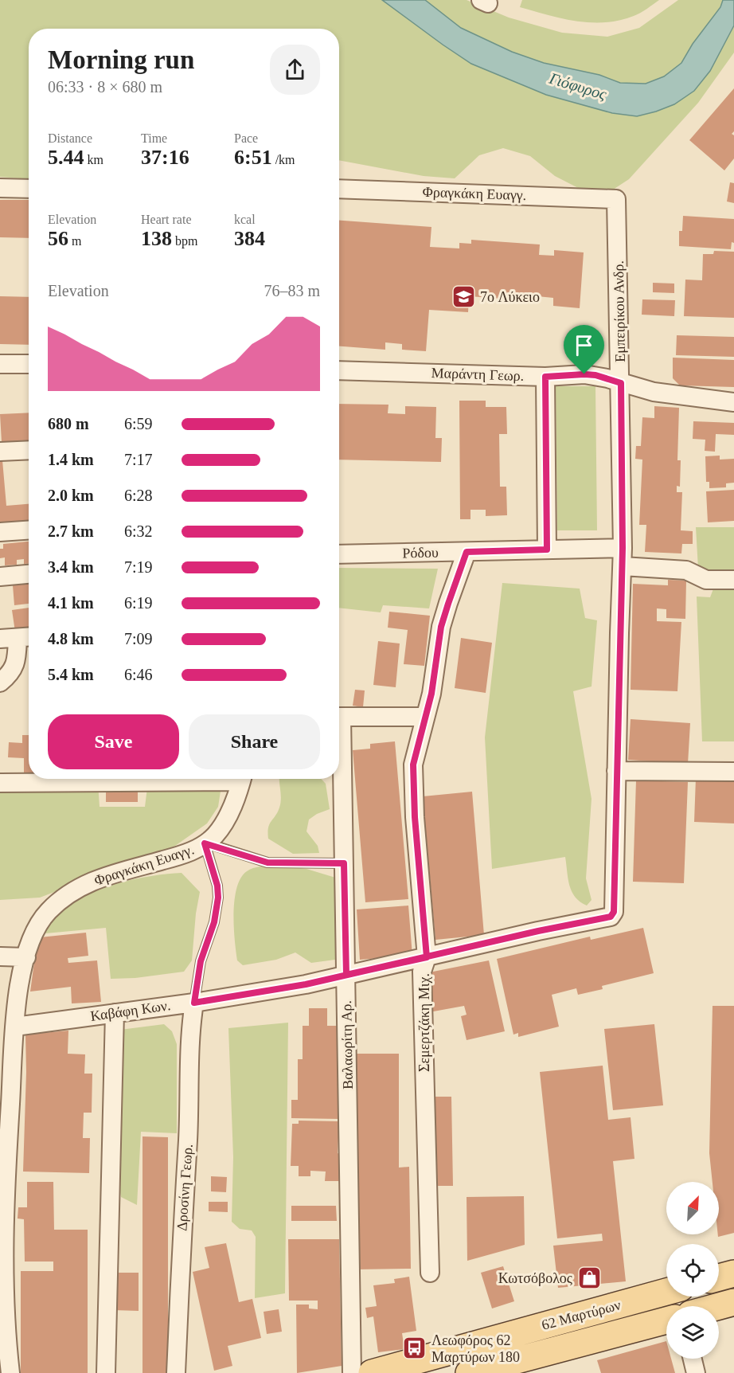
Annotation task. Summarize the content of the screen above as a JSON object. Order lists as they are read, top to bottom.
{
  "streets": {
    "main road": ["62 Μαρτύρων"],
    "street": [
      "Φραγκάκη Ευαγγ.",
      "Εμπειρίκου Ανδρ.",
      "Μαράντη Γεωρ.",
      "Ρόδου",
      "Καβάφη Κων.",
      "Σεμερτζάκη Μιχ.",
      "Βαλαωρίτη Αρ.",
      "Δροσίνη Γεωρ."
    ]
  },
  "crossings": [
    ["Φραγκάκη Ευαγγ.", "Εμπειρίκου Ανδρ."],
    ["Φραγκάκη Ευαγγ.", "Καβάφη Κων."],
    ["Εμπειρίκου Ανδρ.", "Μαράντη Γεωρ."],
    ["Εμπειρίκου Ανδρ.", "Ρόδου"],
    ["Εμπειρίκου Ανδρ.", "Καβάφη Κων."],
    ["Ρόδου", "Σεμερτζάκη Μιχ."],
    ["Καβάφη Κων.", "Σεμερτζάκη Μιχ."],
    ["Καβάφη Κων.", "Βαλαωρίτη Αρ."],
    ["Καβάφη Κων.", "Δροσίνη Γεωρ."]
  ],
  "water": ["Γιόφυρος"],
  "places": {
    "school or university": ["7o Λύκειο"],
    "shop": ["Κωτσόβολος"],
    "bus stop": ["Λεωφόρος 62 Μαρτύρων 180"]
  },
  "north": "top right",
  "page": {
    "heading": ["Morning run", "06:33 · 8 × 680 m"],
    "stats": [
      ["Distance", "5.44 km"],
      ["Time", "37:16"],
      ["Pace", "6:51 /km"],
      ["Elevation", "56 m"],
      ["Heart rate", "138 bpm"],
      ["kcal", "384"]
    ],
    "chart": ["Elevation", "76–83 m"],
    "list": [
      {
        "name": "680 m",
        "note": "6:59"
      },
      {
        "name": "1.4 km",
        "note": "7:17"
      },
      {
        "name": "2.0 km",
        "note": "6:28"
      },
      {
        "name": "2.7 km",
        "note": "6:32"
      },
      {
        "name": "3.4 km",
        "note": "7:19"
      },
      {
        "name": "4.1 km",
        "note": "6:19"
      },
      {
        "name": "4.8 km",
        "note": "7:09"
      },
      {
        "name": "5.4 km",
        "note": "6:46"
      }
    ],
    "buttons": ["Save", "Share"]
  }
}
